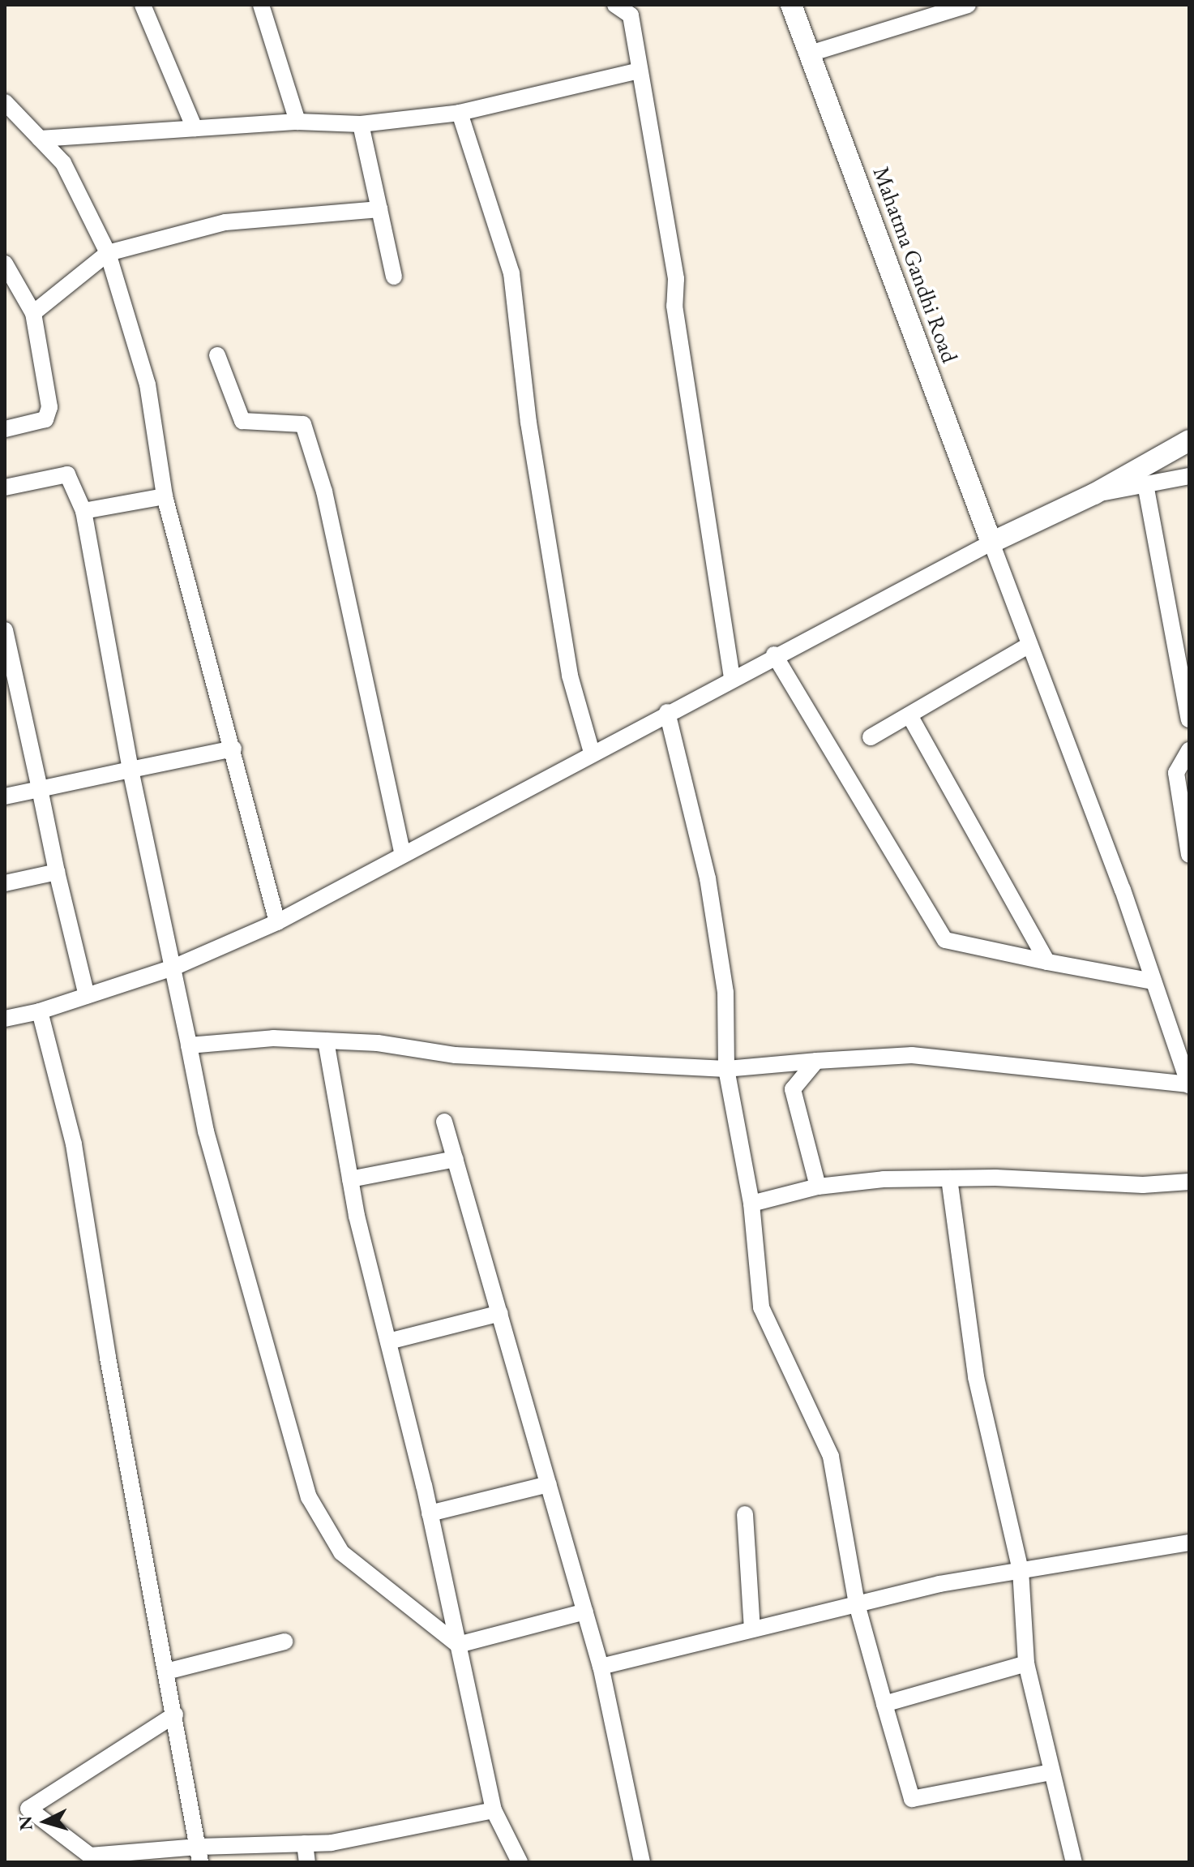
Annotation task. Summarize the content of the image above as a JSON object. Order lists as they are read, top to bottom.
{
  "streets": {
    "street": ["Mahatma Gandhi Road"]
  },
  "north": "left"
}
